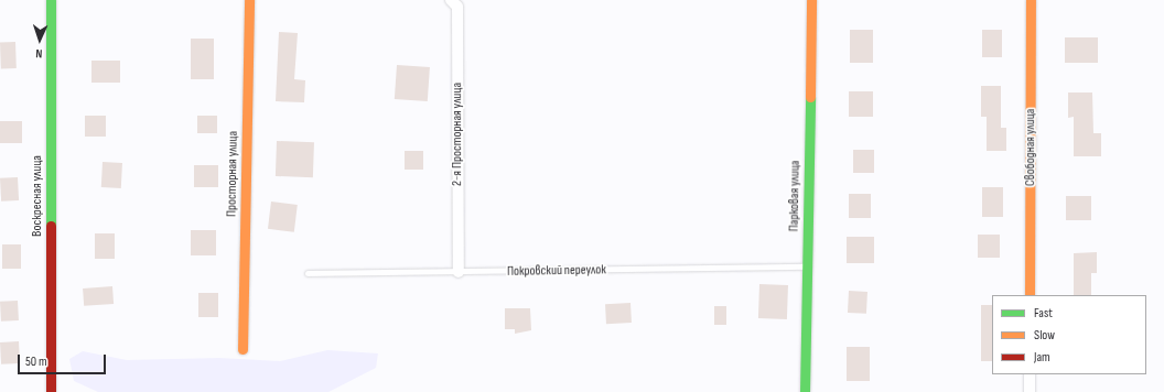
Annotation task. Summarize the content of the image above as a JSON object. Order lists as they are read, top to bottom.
{
  "streets": {
    "street": [
      "2-я Просторная улица",
      "Свободная улица",
      "Просторная улица",
      "Воскресная улица",
      "Парковая улица"
    ],
    "lane": ["Покровский переулок"]
  },
  "crossings": [
    ["2-я Просторная улица", "Покровский переулок"],
    ["Парковая улица", "Покровский переулок"]
  ],
  "legend": ["Fast", "Slow", "Jam"],
  "scale_bar": "50 m",
  "north": "bottom"
}
